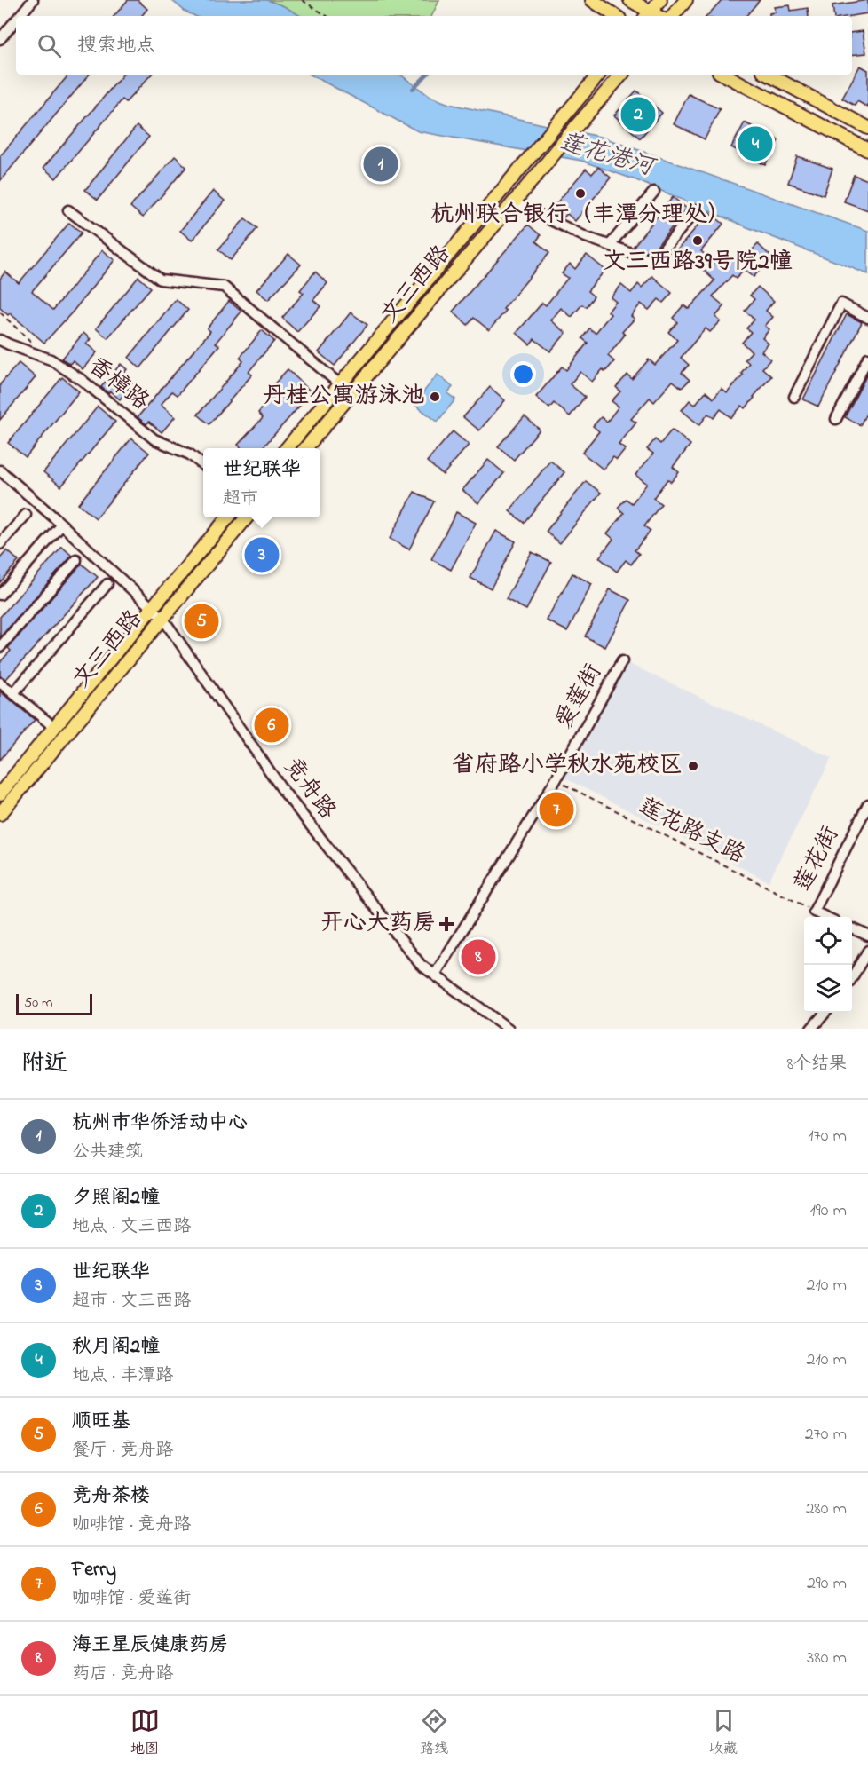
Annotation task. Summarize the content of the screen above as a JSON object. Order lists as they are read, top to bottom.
{
  "streets": {
    "main road": ["文三西路"],
    "street": [
      "香樟路",
      "爱莲街",
      "竞舟路",
      "莲花街"
    ],
    "path": ["莲花路支路"]
  },
  "crossings": [
    ["文三西路", "竞舟路"],
    ["爱莲街", "竞舟路"],
    ["爱莲街", "莲花路支路"],
    ["莲花路支路", "莲花街"]
  ],
  "water": ["莲花港河"],
  "places": {
    "other": [
      "杭州联合银行（丰潭分理处）",
      "文三西路39号院2幢",
      "丹桂公寓游泳池",
      "省府路小学秋水苑校区"
    ],
    "health": ["开心大药房"]
  },
  "scale_bar": "50 m",
  "page": {
    "search": "搜索地点",
    "pins": [
      "2",
      "4",
      "1",
      "3",
      "5",
      "6",
      "7",
      "8"
    ],
    "popup": ["世纪联华", "超市"],
    "scale": "50 m",
    "heading": ["附近", "8个结果"],
    "list": [
      {
        "mark": "1",
        "name": "杭州市华侨活动中心",
        "note": "公共建筑",
        "value": "170 m"
      },
      {
        "mark": "2",
        "name": "夕照阁2幢",
        "note": "地点 · 文三西路",
        "value": "190 m"
      },
      {
        "mark": "3",
        "name": "世纪联华",
        "note": "超市 · 文三西路",
        "value": "210 m"
      },
      {
        "mark": "4",
        "name": "秋月阁2幢",
        "note": "地点 · 丰潭路",
        "value": "210 m"
      },
      {
        "mark": "5",
        "name": "顺旺基",
        "note": "餐厅 · 竞舟路",
        "value": "270 m"
      },
      {
        "mark": "6",
        "name": "竞舟茶楼",
        "note": "咖啡馆 · 竞舟路",
        "value": "280 m"
      },
      {
        "mark": "7",
        "name": "Ferry",
        "note": "咖啡馆 · 爱莲街",
        "value": "290 m"
      },
      {
        "mark": "8",
        "name": "海王星辰健康药房",
        "note": "药店 · 竞舟路",
        "value": "380 m"
      }
    ],
    "nav": ["地图", "路线", "收藏"]
  }
}
